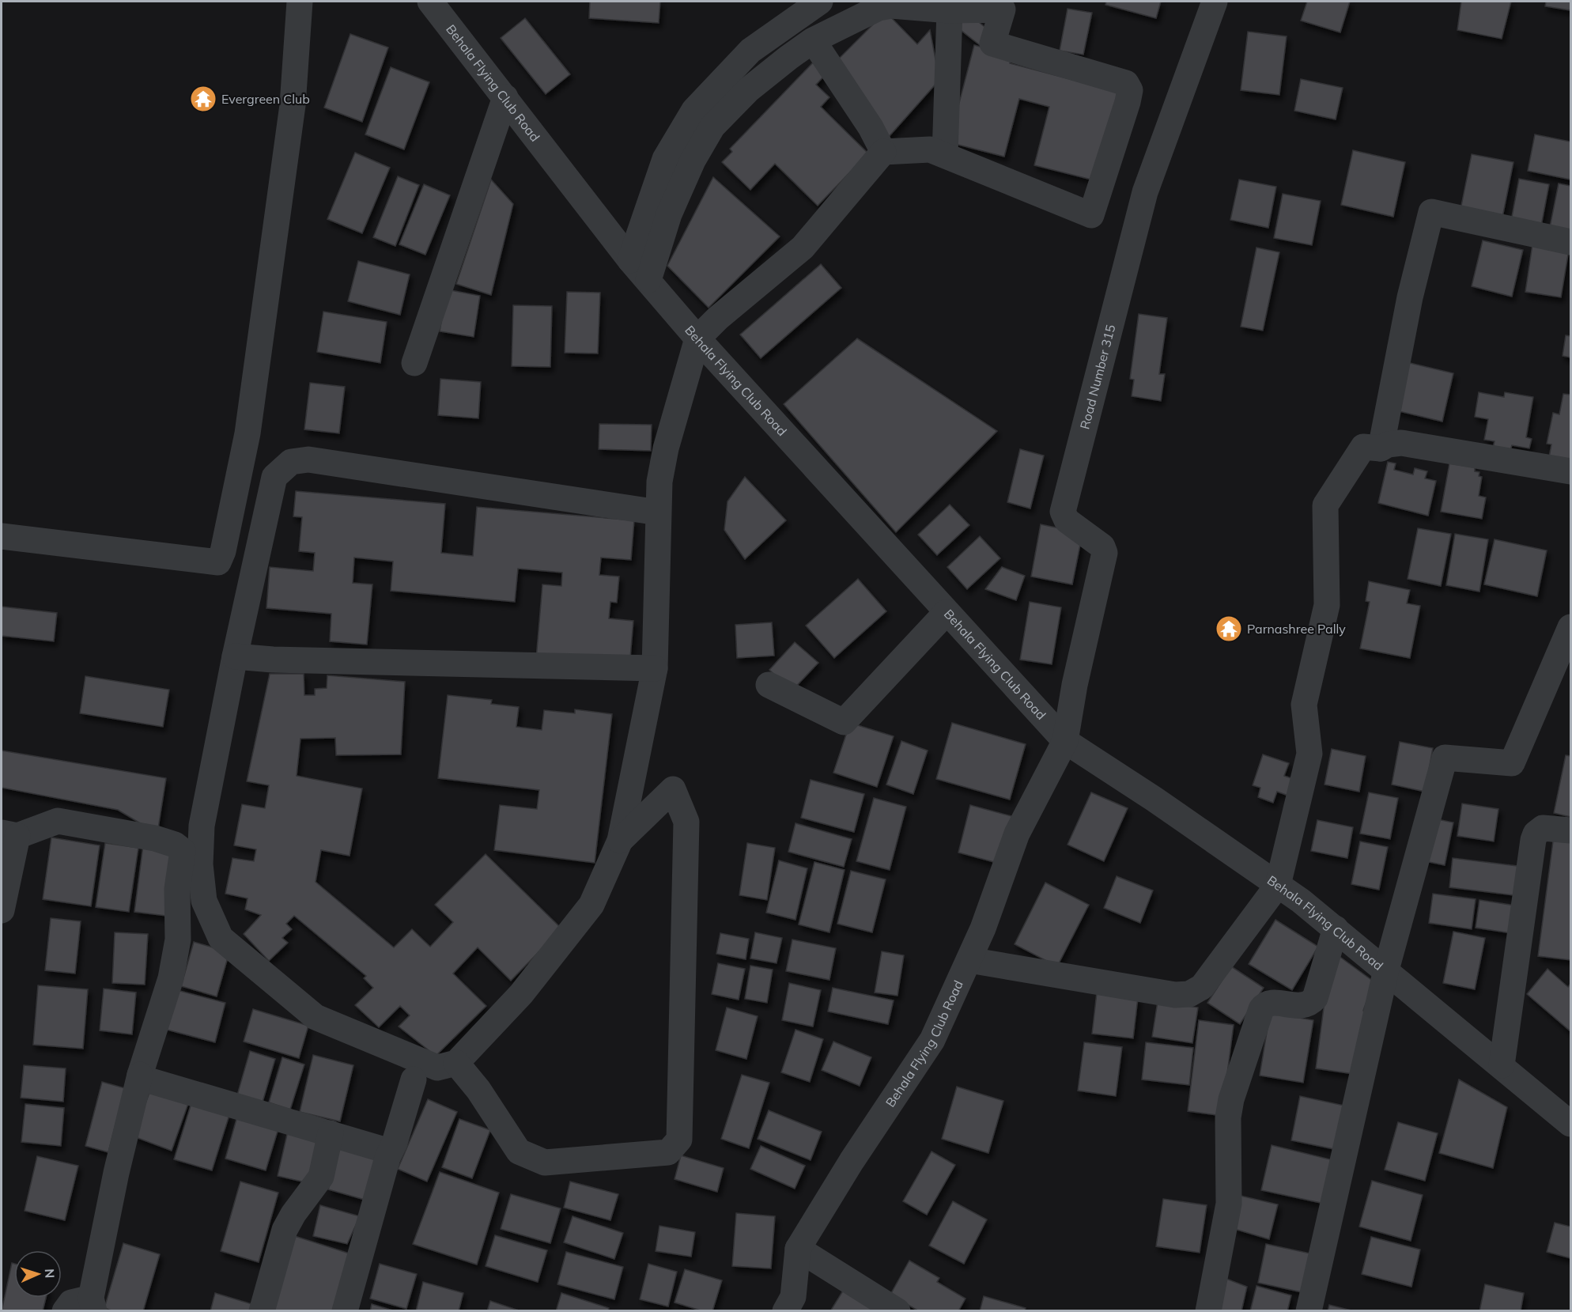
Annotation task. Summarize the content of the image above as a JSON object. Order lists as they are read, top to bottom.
{
  "streets": {
    "street": ["Behala Flying Club Road", "Road Number 315"]
  },
  "crossings": [
    ["Behala Flying Club Road", "Road Number 315"]
  ],
  "places": {
    "temple": ["Evergreen Club", "Parnashree Pally"]
  },
  "north": "right"
}
